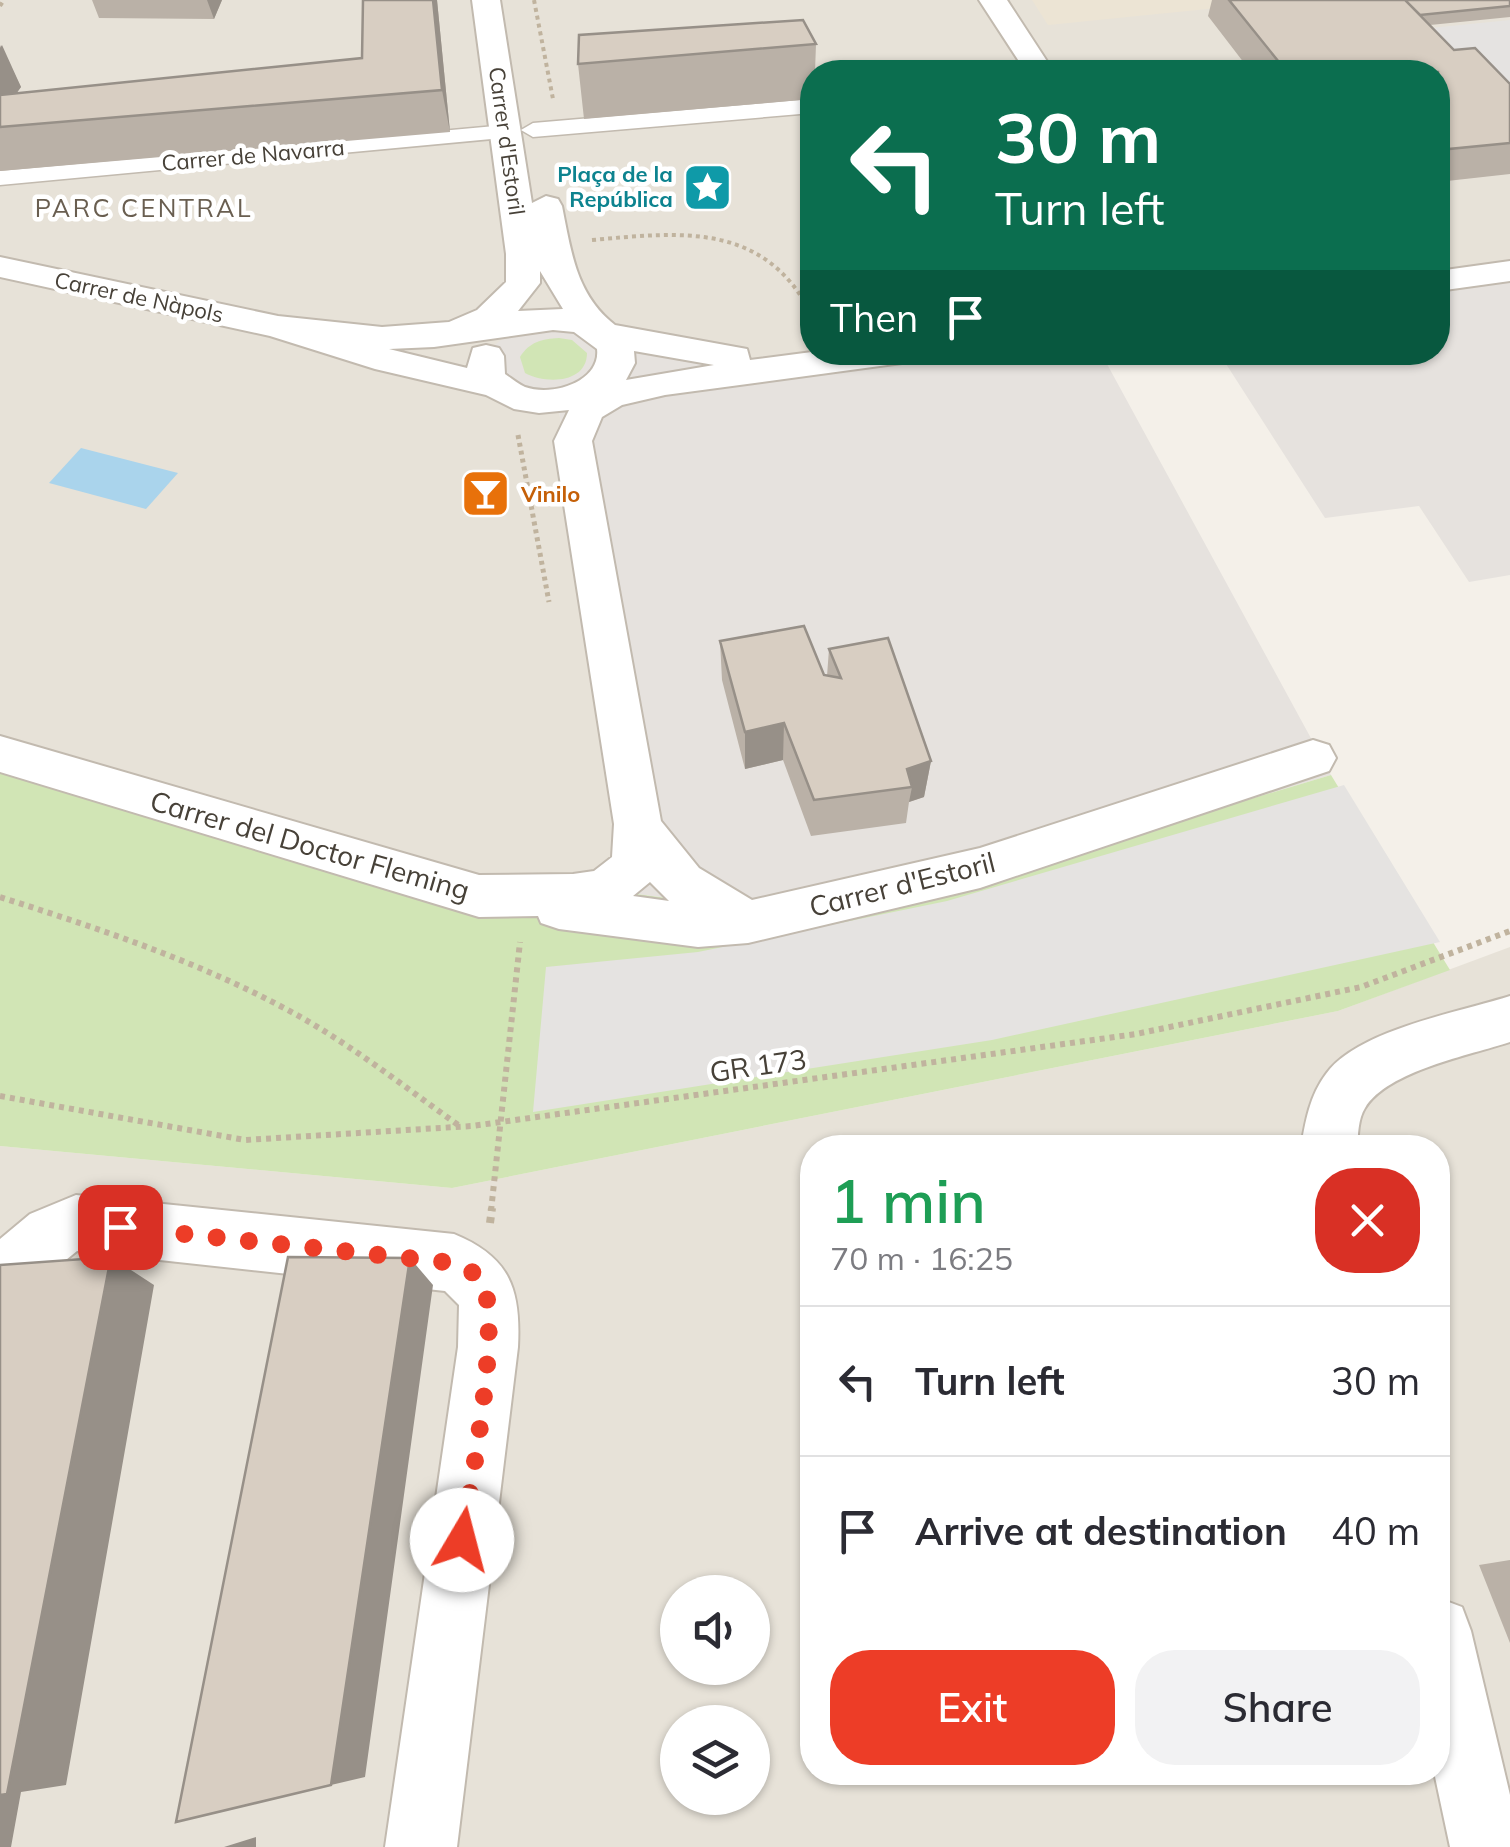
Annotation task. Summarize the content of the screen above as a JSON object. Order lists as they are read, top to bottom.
{
  "streets": {
    "street": [
      "Carrer d'Estoril",
      "Carrer de Navarra",
      "Carrer de Nàpols",
      "Carrer del Doctor Fleming"
    ],
    "path": ["GR 173"]
  },
  "crossings": [
    ["Carrer d'Estoril", "Carrer de Navarra"],
    ["Carrer d'Estoril", "Carrer de Nàpols"],
    ["Carrer d'Estoril", "Carrer del Doctor Fleming"],
    ["Carrer de Nàpols", "Carrer del Doctor Fleming"]
  ],
  "districts": ["PARC CENTRAL"],
  "places": {
    "place": ["Plaça de la República"],
    "bar": ["Vinilo"]
  },
  "page": {
    "turn": ["30 m", "Turn left"],
    "then": "Then",
    "heading": ["1 min", "70 m · 16:25"],
    "list": [
      {
        "name": "Turn left",
        "value": "30 m"
      },
      {
        "name": "Arrive at destination",
        "value": "40 m"
      }
    ],
    "buttons": ["Exit", "Share"]
  }
}
